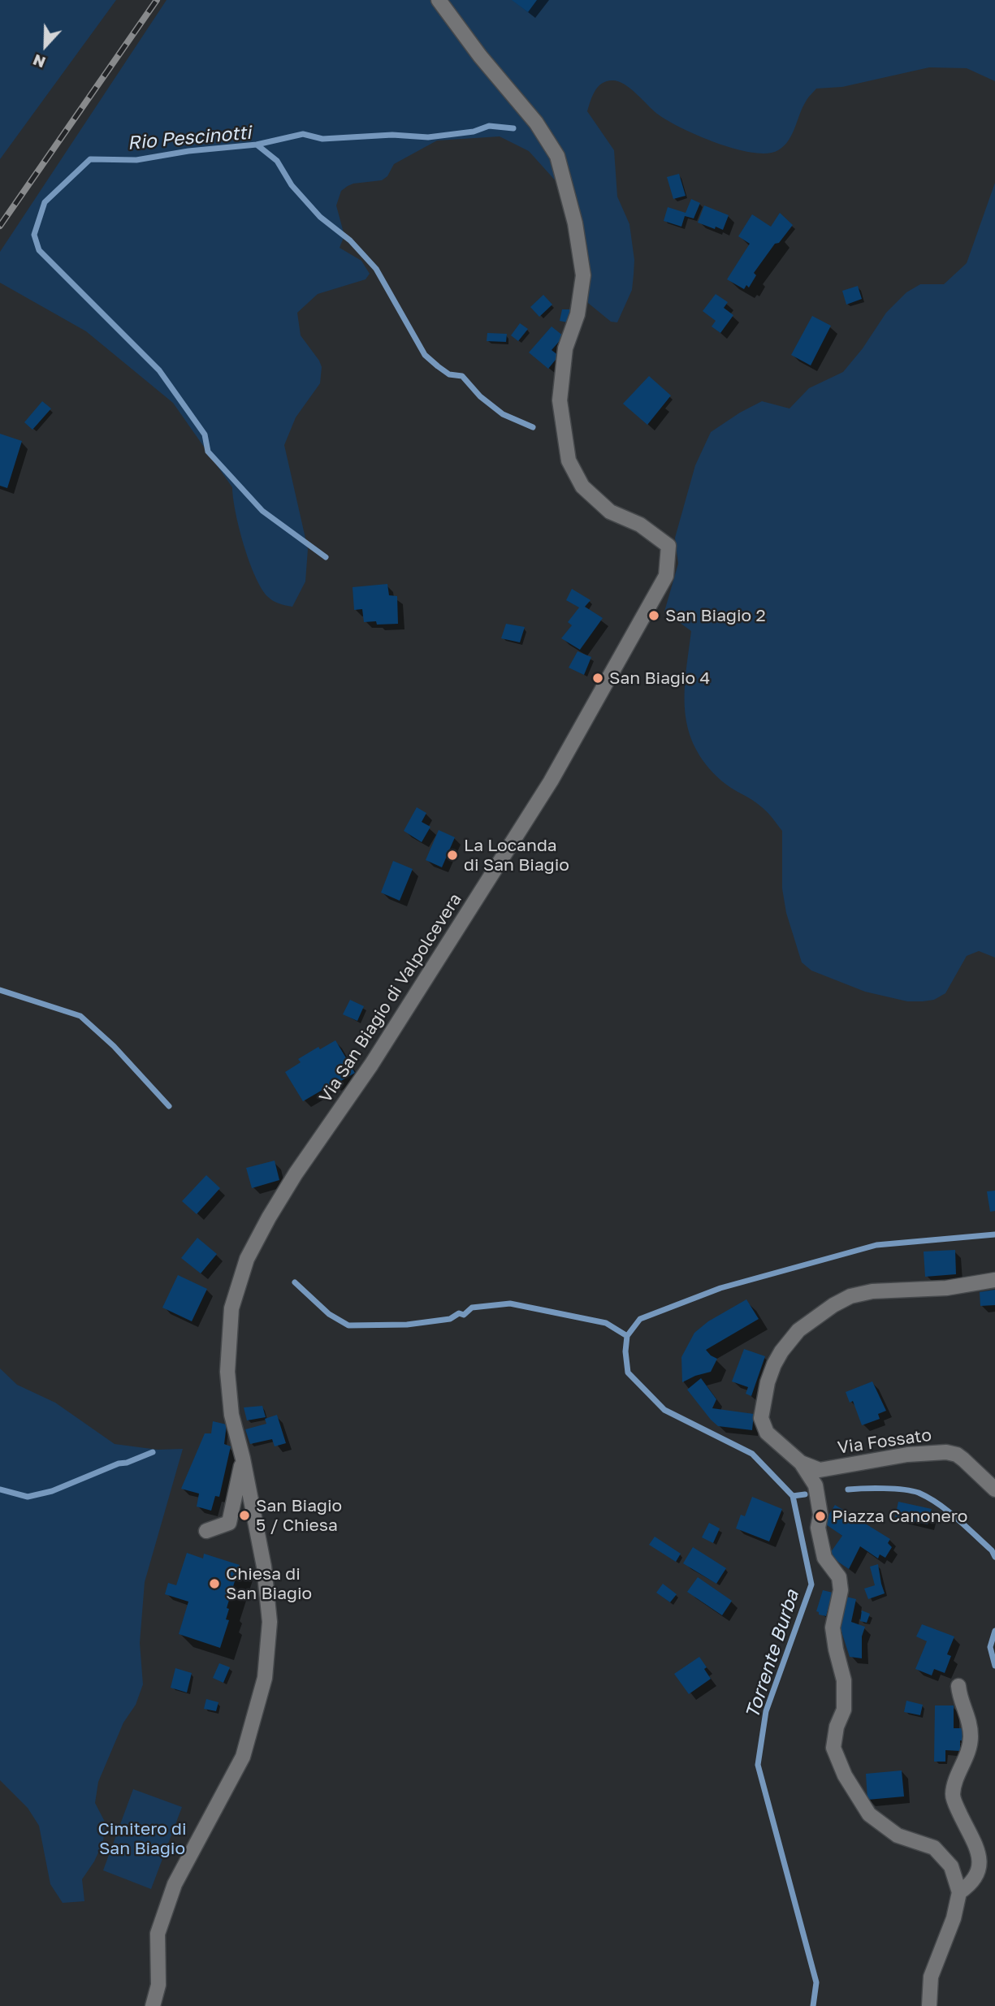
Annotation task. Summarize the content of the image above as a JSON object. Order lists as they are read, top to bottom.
{
  "streets": {
    "street": ["Via San Biagio di Valpolcevera", "Via Fossato"]
  },
  "water": ["Rio Pescinotti", "Torrente Burba"],
  "parks": ["Cimitero di San Biagio"],
  "places": [
    "San Biagio 2",
    "San Biagio 4",
    "La Locanda di San Biagio",
    "San Biagio 5 / Chiesa",
    "Piazza Canonero",
    "Chiesa di San Biagio"
  ],
  "north": "bottom"
}
